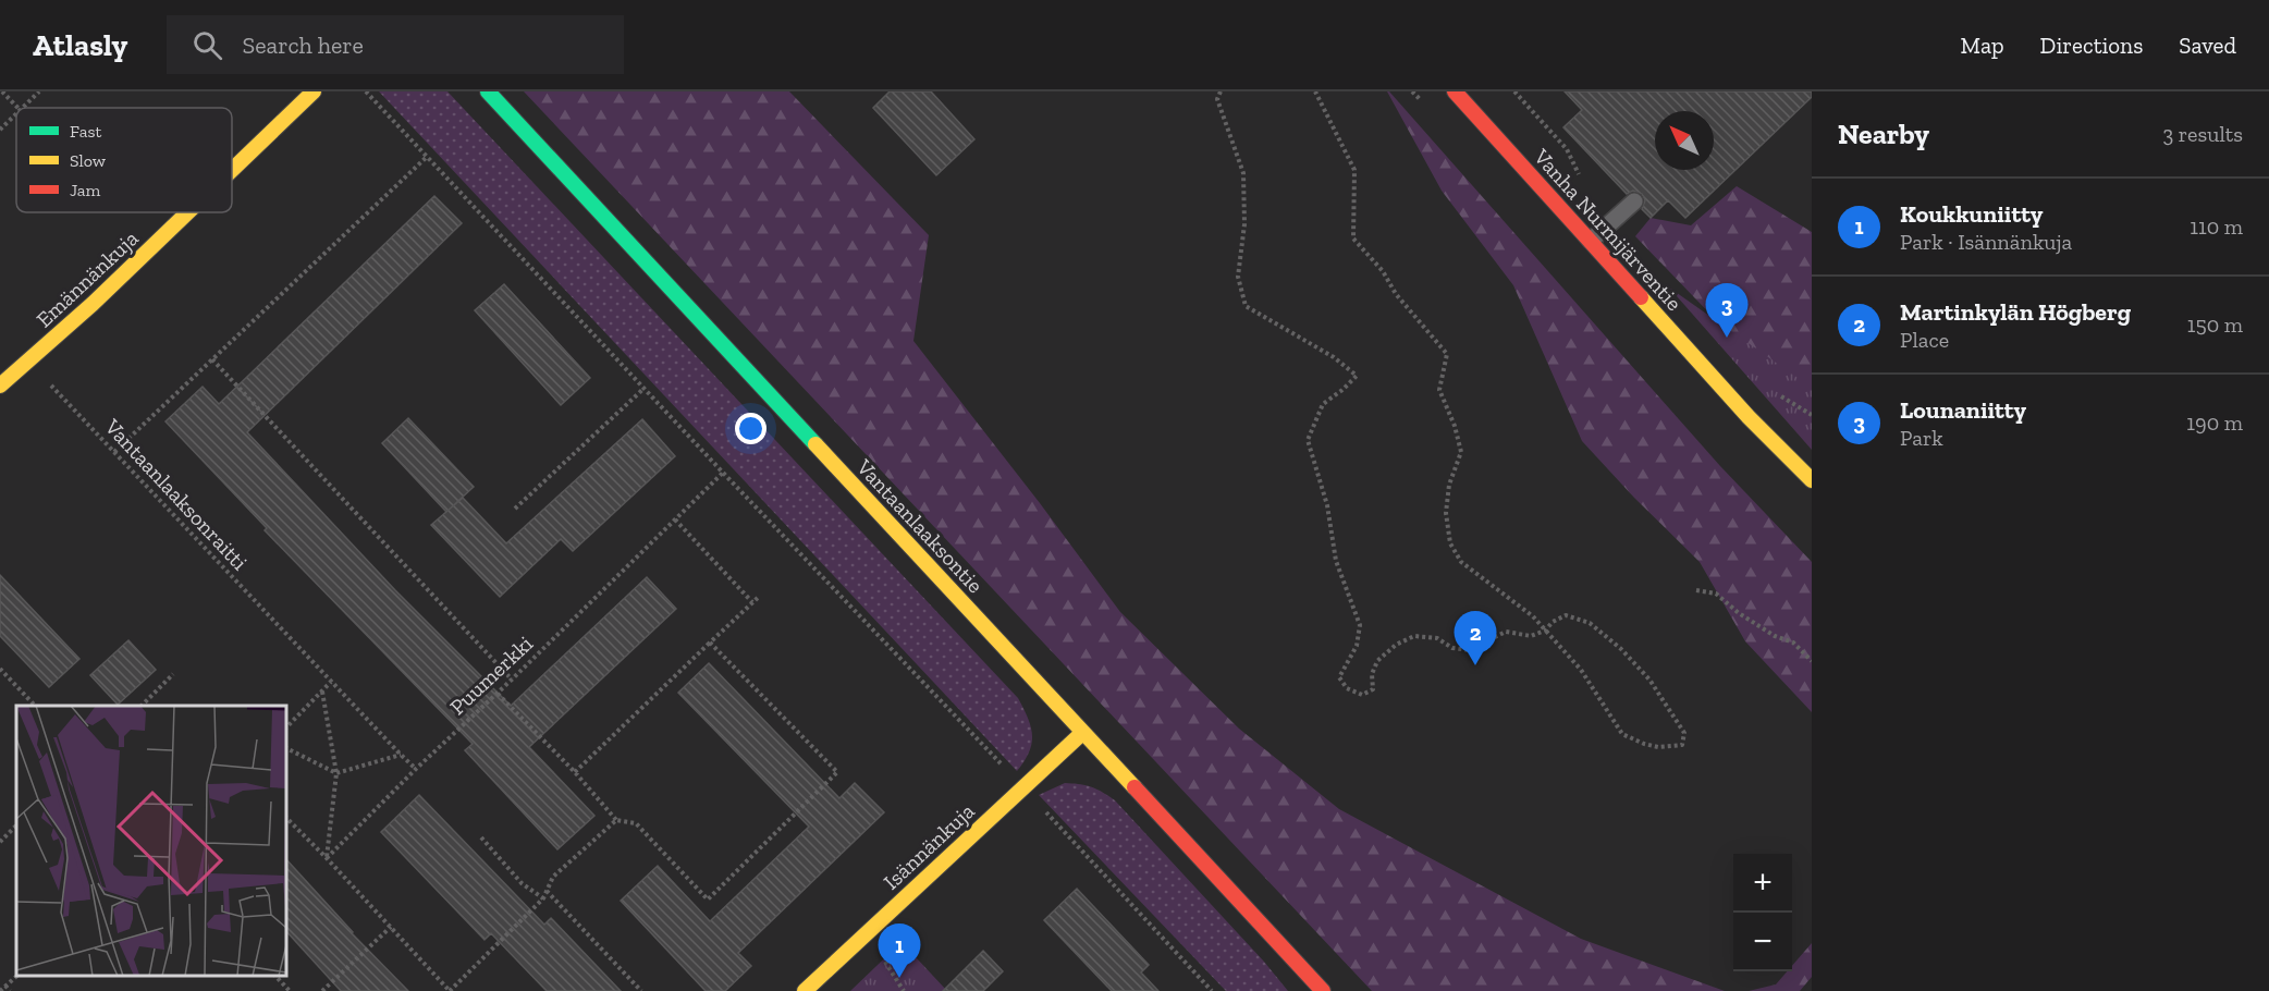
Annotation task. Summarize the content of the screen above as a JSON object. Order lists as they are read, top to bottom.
{
  "streets": {
    "street": [
      "Vanha Nurmijärventie",
      "Emännänkuja",
      "Vantaanlaaksontie",
      "Isännänkuja"
    ],
    "path": ["Vantaanlaaksonraitti", "Puumerkki"]
  },
  "crossings": [
    ["Emännänkuja", "Vantaanlaaksonraitti"],
    ["Vantaanlaaksontie", "Isännänkuja"]
  ],
  "legend": ["Fast", "Slow", "Jam"],
  "north": "top left",
  "page": {
    "header": "Atlasly",
    "search": "Search here",
    "nav": ["Map", "Directions", "Saved"],
    "heading": ["Nearby", "3 results"],
    "list": [
      {
        "mark": "1",
        "name": "Koukkuniitty",
        "note": "Park · Isännänkuja",
        "value": "110 m"
      },
      {
        "mark": "2",
        "name": "Martinkylän Högberg",
        "note": "Place",
        "value": "150 m"
      },
      {
        "mark": "3",
        "name": "Lounaniitty",
        "note": "Park",
        "value": "190 m"
      }
    ],
    "pins": ["3", "2", "1"],
    "map_buttons": ["+", "−"]
  }
}
